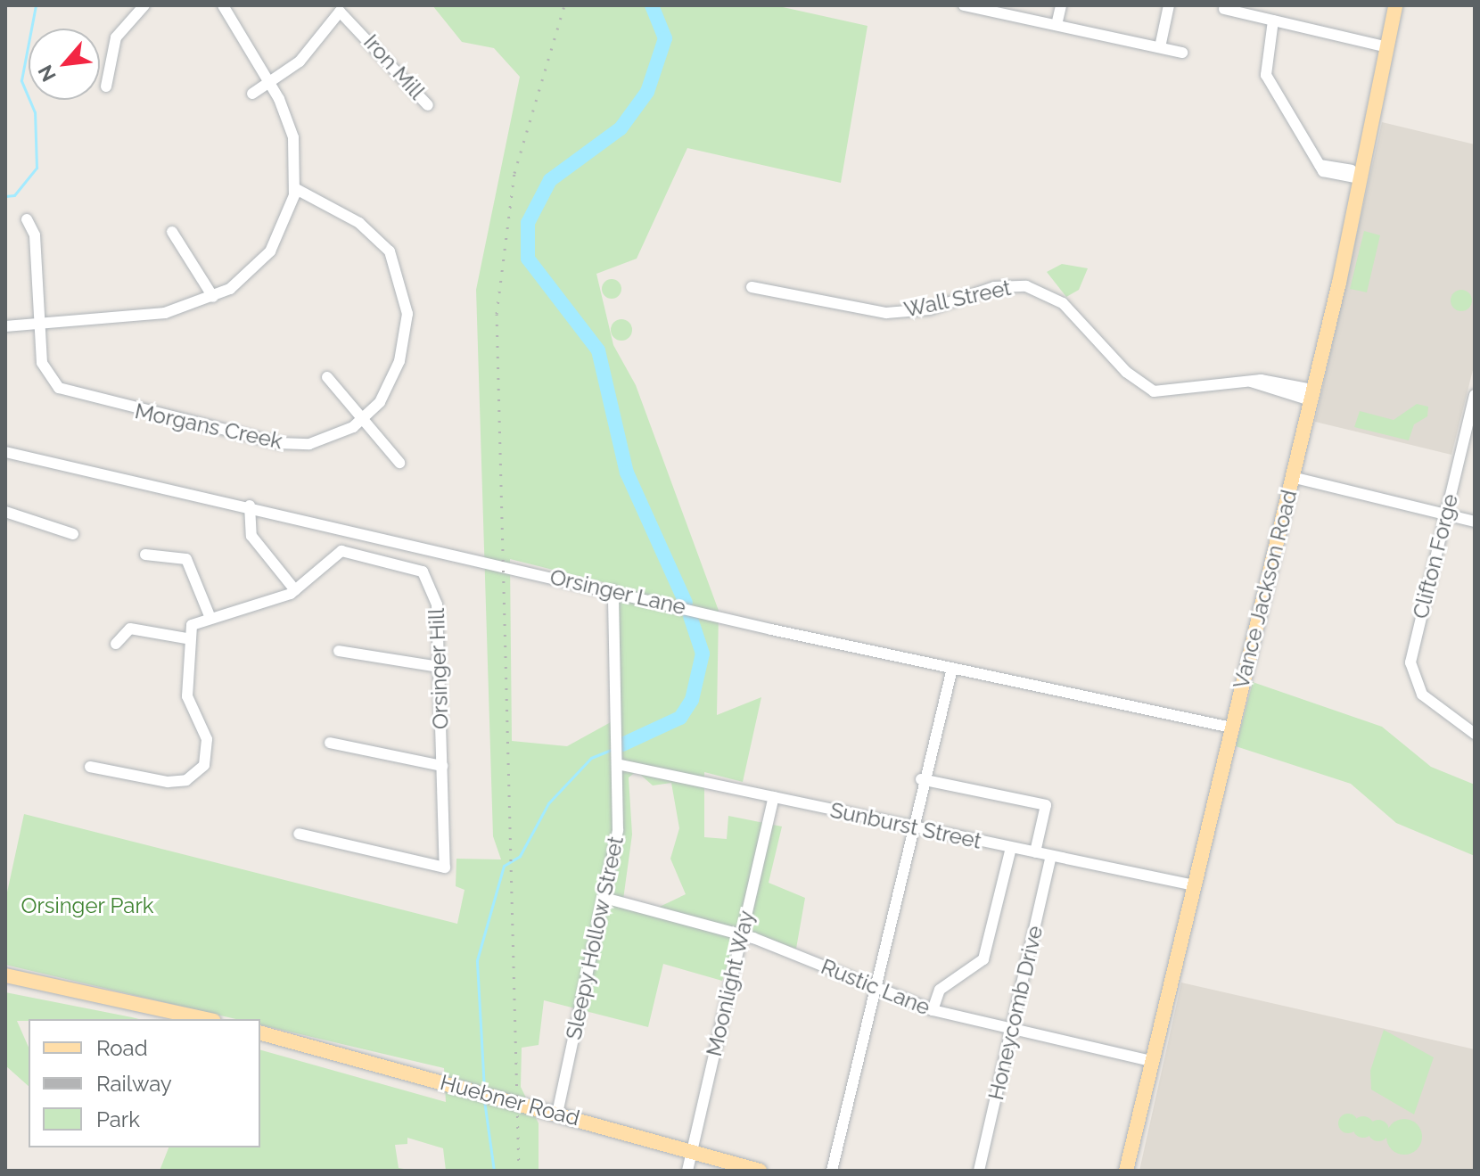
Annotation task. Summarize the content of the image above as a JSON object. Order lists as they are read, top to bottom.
{
  "streets": {
    "main road": ["Vance Jackson Road", "Huebner Road"],
    "street": [
      "Iron Mill",
      "Wall Street",
      "Morgans Creek",
      "Clifton Forge",
      "Orsinger Lane",
      "Orsinger Hill",
      "Sunburst Street",
      "Sleepy Hollow Street",
      "Moonlight Way",
      "Rustic Lane",
      "Honeycomb Drive"
    ]
  },
  "crossings": [
    ["Wall Street", "Vance Jackson Road"],
    ["Vance Jackson Road", "Orsinger Lane"],
    ["Vance Jackson Road", "Sunburst Street"],
    ["Vance Jackson Road", "Rustic Lane"],
    ["Orsinger Lane", "Sleepy Hollow Street"],
    ["Sunburst Street", "Sleepy Hollow Street"],
    ["Sunburst Street", "Moonlight Way"],
    ["Sunburst Street", "Honeycomb Drive"],
    ["Sleepy Hollow Street", "Rustic Lane"],
    ["Sleepy Hollow Street", "Huebner Road"],
    ["Moonlight Way", "Rustic Lane"],
    ["Moonlight Way", "Huebner Road"],
    ["Rustic Lane", "Honeycomb Drive"]
  ],
  "parks": ["Orsinger Park"],
  "legend": ["Road", "Railway", "Park"],
  "north": "bottom left"
}
